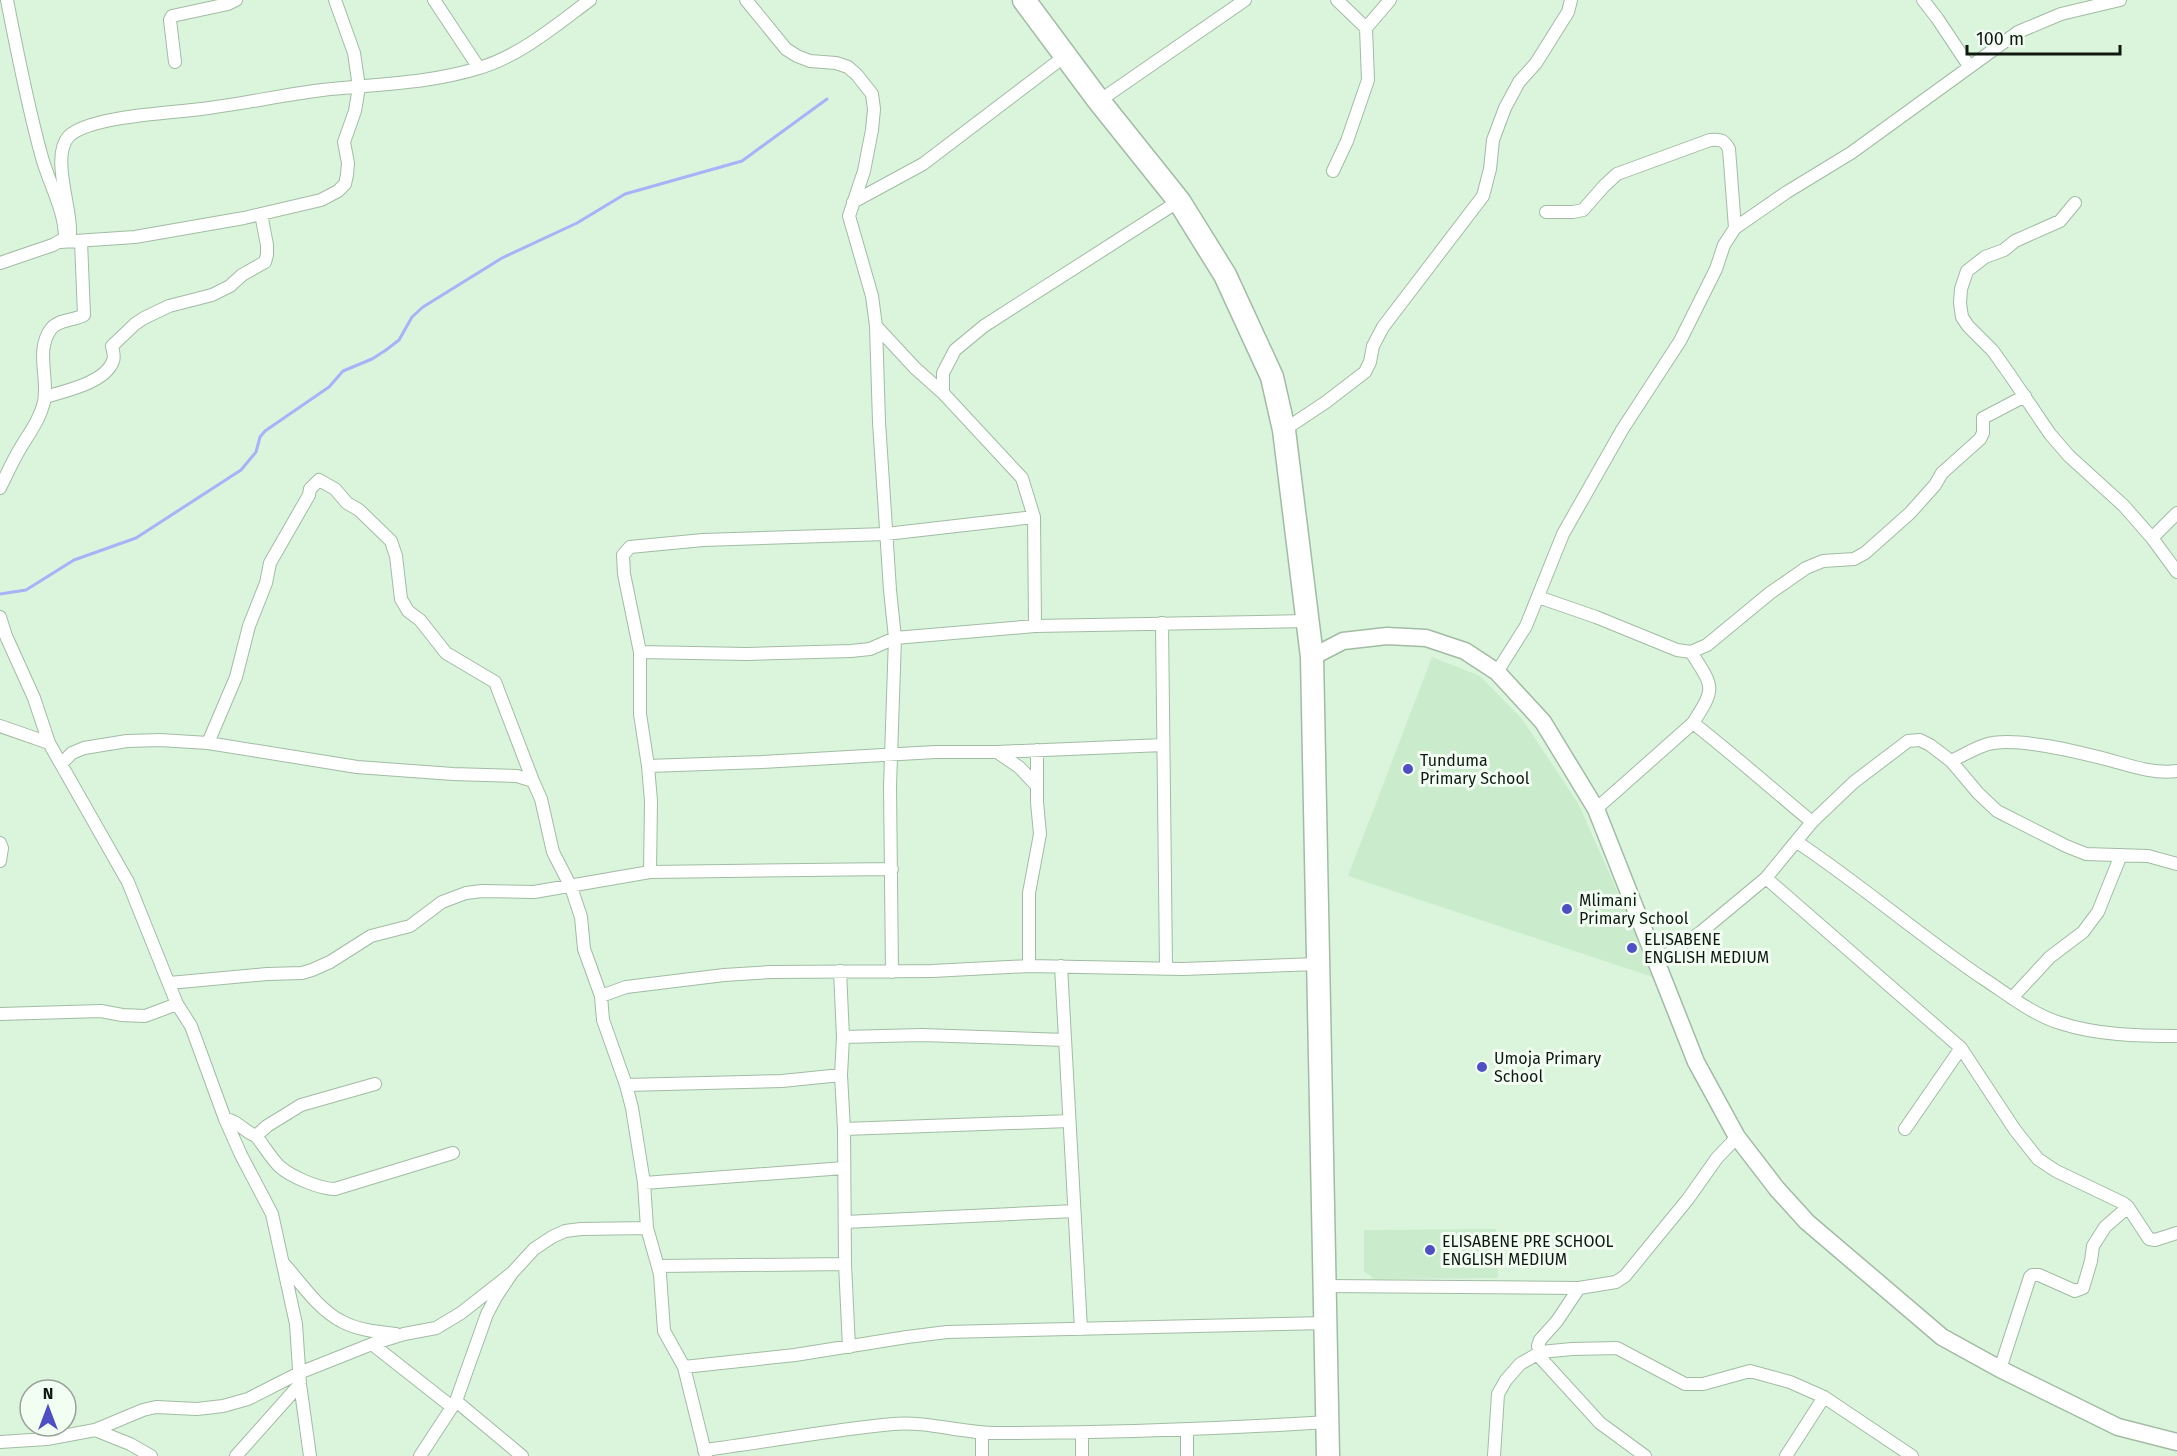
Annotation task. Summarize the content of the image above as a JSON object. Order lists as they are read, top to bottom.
{
  "places": [
    "Tunduma Primary School",
    "Mlimani Primary School",
    "ELISABENE ENGLISH MEDIUM",
    "Umoja Primary School",
    "ELISABENE PRE SCHOOL ENGLISH MEDIUM"
  ],
  "scale_bar": "100 m",
  "north": "top"
}
